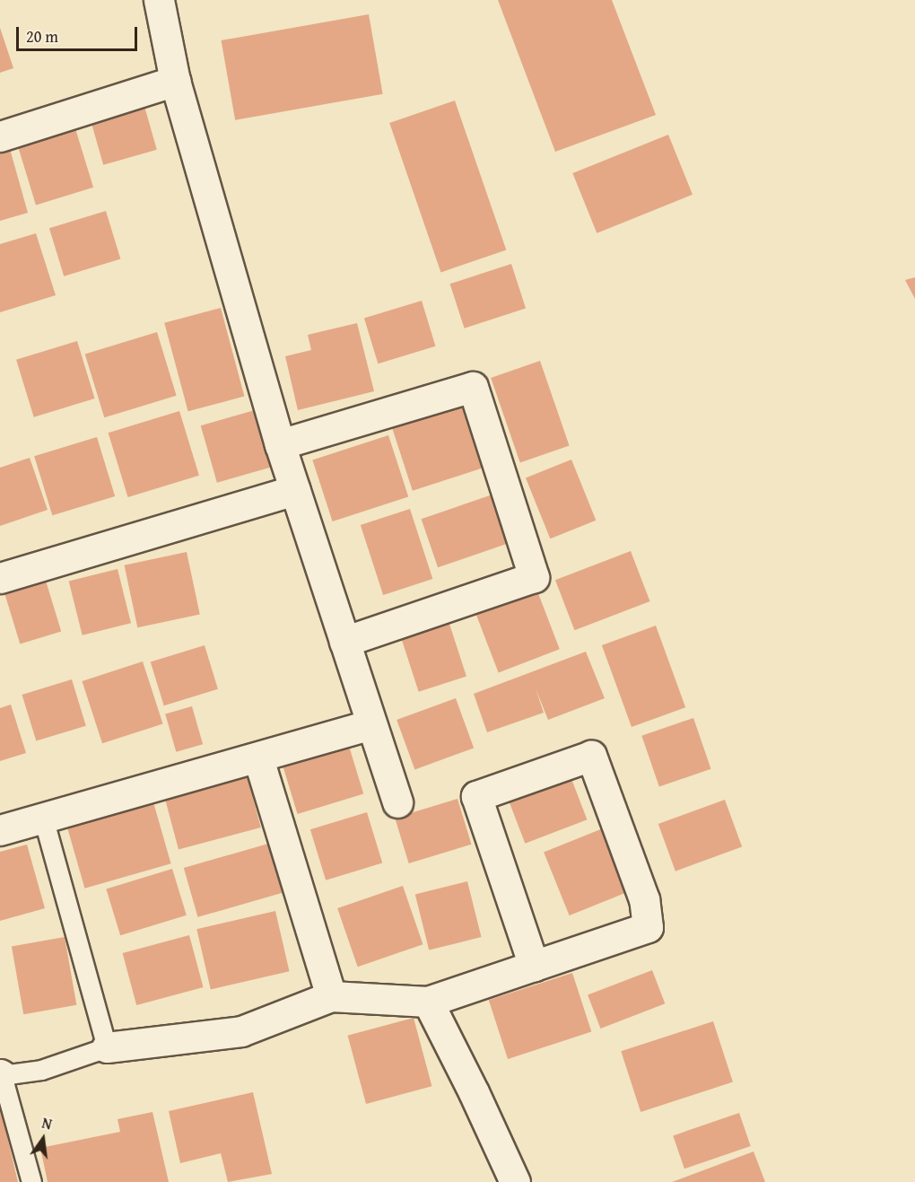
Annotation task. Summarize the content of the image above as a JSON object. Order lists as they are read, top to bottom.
{
  "scale_bar": "20 m",
  "north": "top"
}
